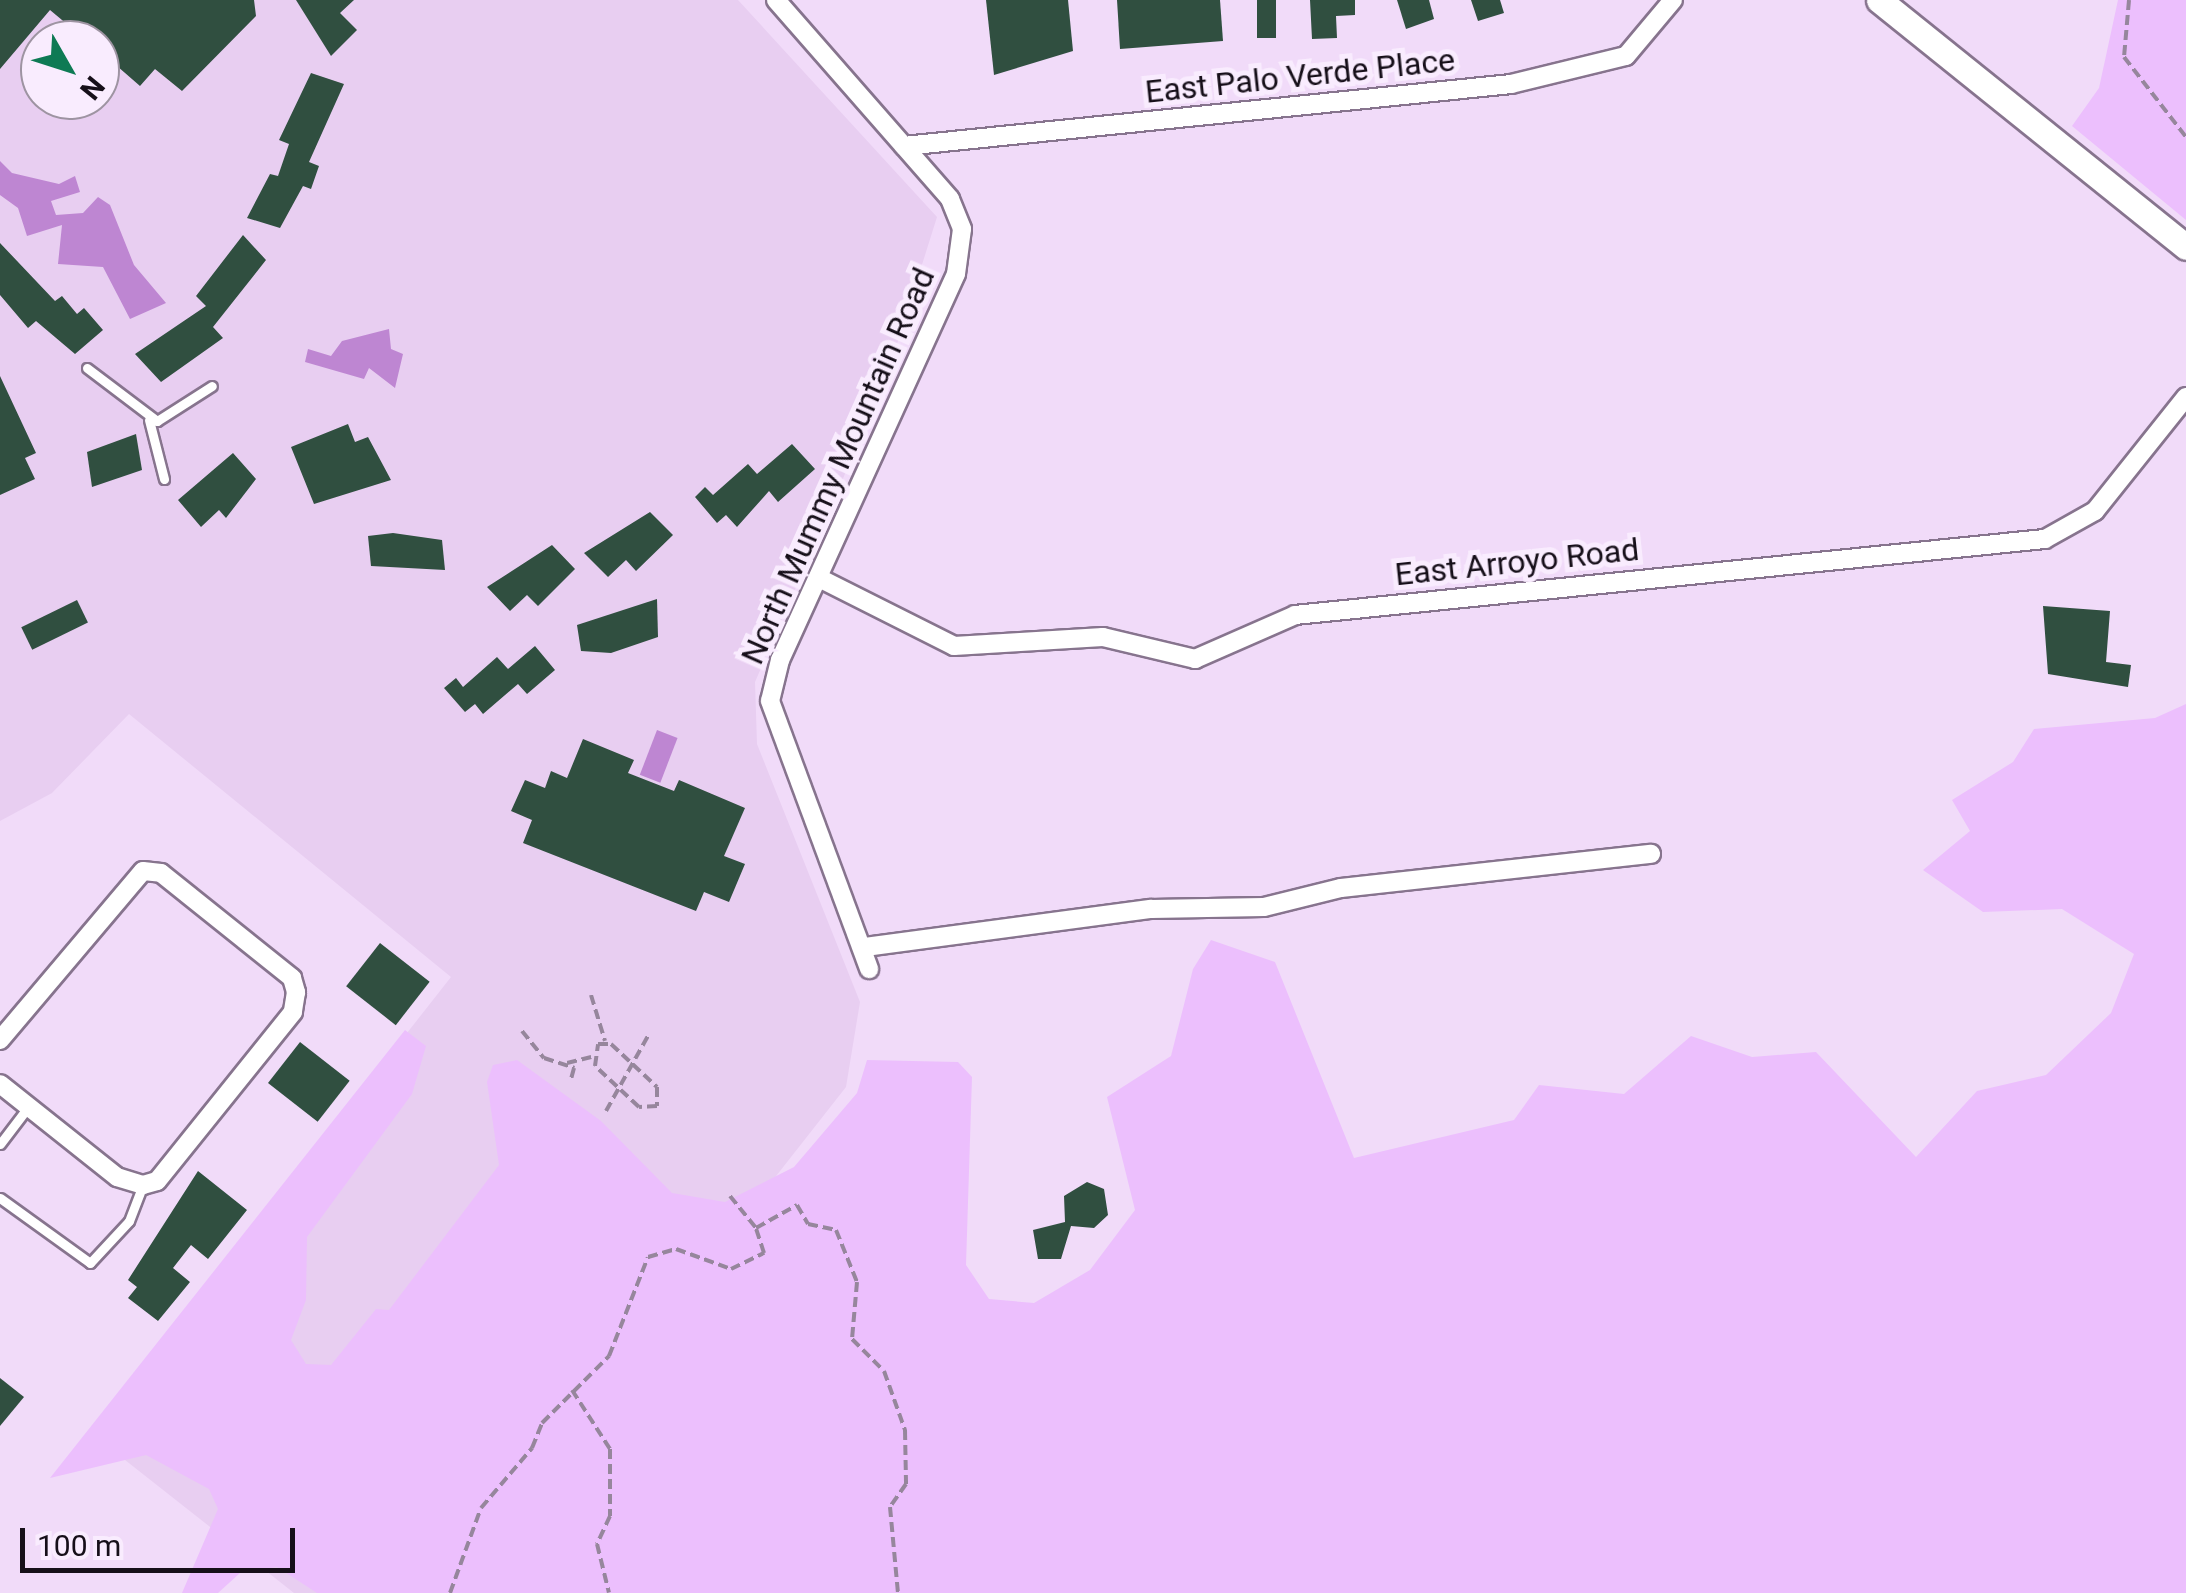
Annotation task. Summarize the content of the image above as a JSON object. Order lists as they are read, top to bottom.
{
  "streets": {
    "street": ["East Palo Verde Place", "North Mummy Mountain Road", "East Arroyo Road"]
  },
  "crossings": [
    ["East Palo Verde Place", "North Mummy Mountain Road"],
    ["North Mummy Mountain Road", "East Arroyo Road"]
  ],
  "scale_bar": "100 m",
  "north": "bottom right"
}
